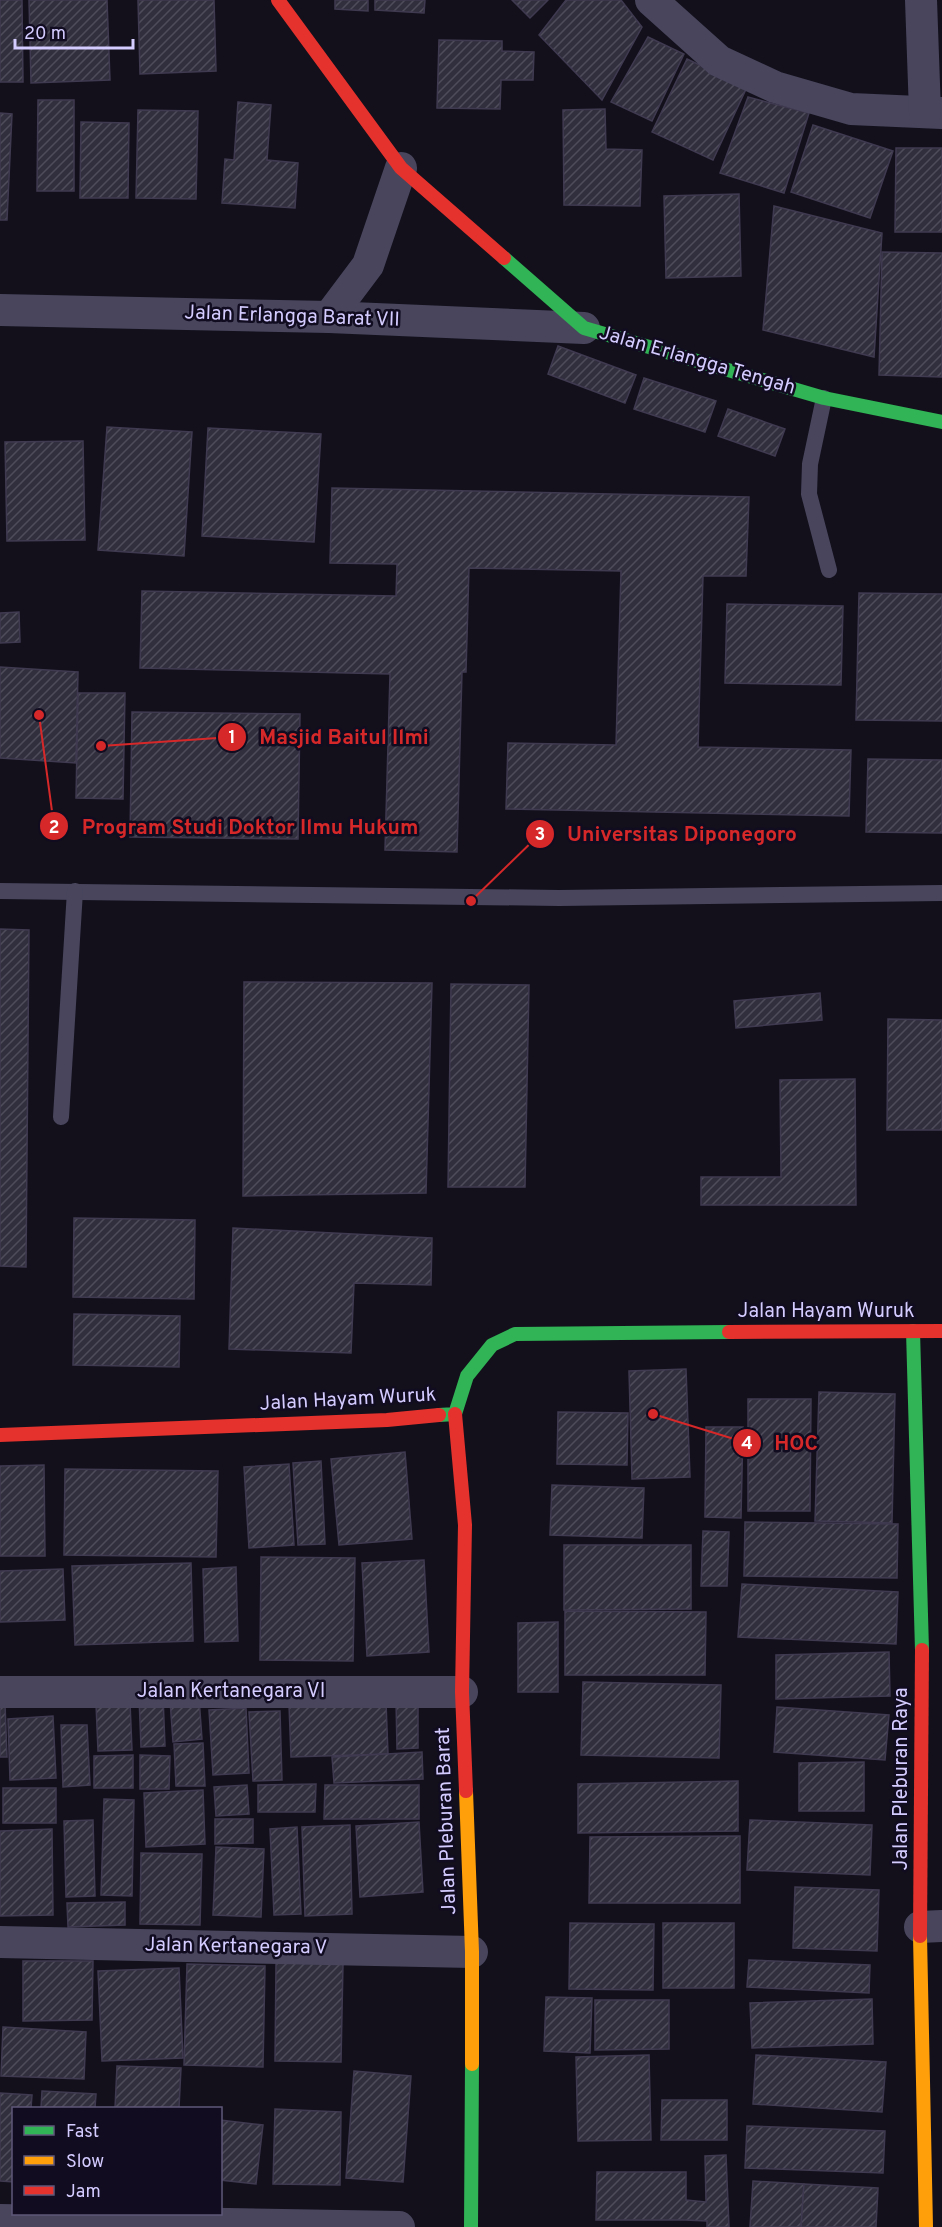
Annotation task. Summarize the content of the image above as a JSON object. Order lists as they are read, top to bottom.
{
  "streets": {
    "street": [
      "Jalan Erlangga Barat VII",
      "Jalan Erlangga Tengah",
      "Jalan Hayam Wuruk",
      "Jalan Kertanegara VI",
      "Jalan Pleburan Raya",
      "Jalan Pleburan Barat",
      "Jalan Kertanegara V"
    ]
  },
  "crossings": [
    ["Jalan Erlangga Barat VII", "Jalan Erlangga Tengah"],
    ["Jalan Hayam Wuruk", "Jalan Pleburan Raya"],
    ["Jalan Hayam Wuruk", "Jalan Pleburan Barat"],
    ["Jalan Kertanegara VI", "Jalan Pleburan Barat"],
    ["Jalan Pleburan Barat", "Jalan Kertanegara V"]
  ],
  "places": [
    "Program Studi Doktor Ilmu Hukum",
    "Masjid Baitul Ilmi",
    "Universitas Diponegoro",
    "HOC"
  ],
  "legend": ["Fast", "Slow", "Jam"],
  "scale_bar": "20 m"
}
